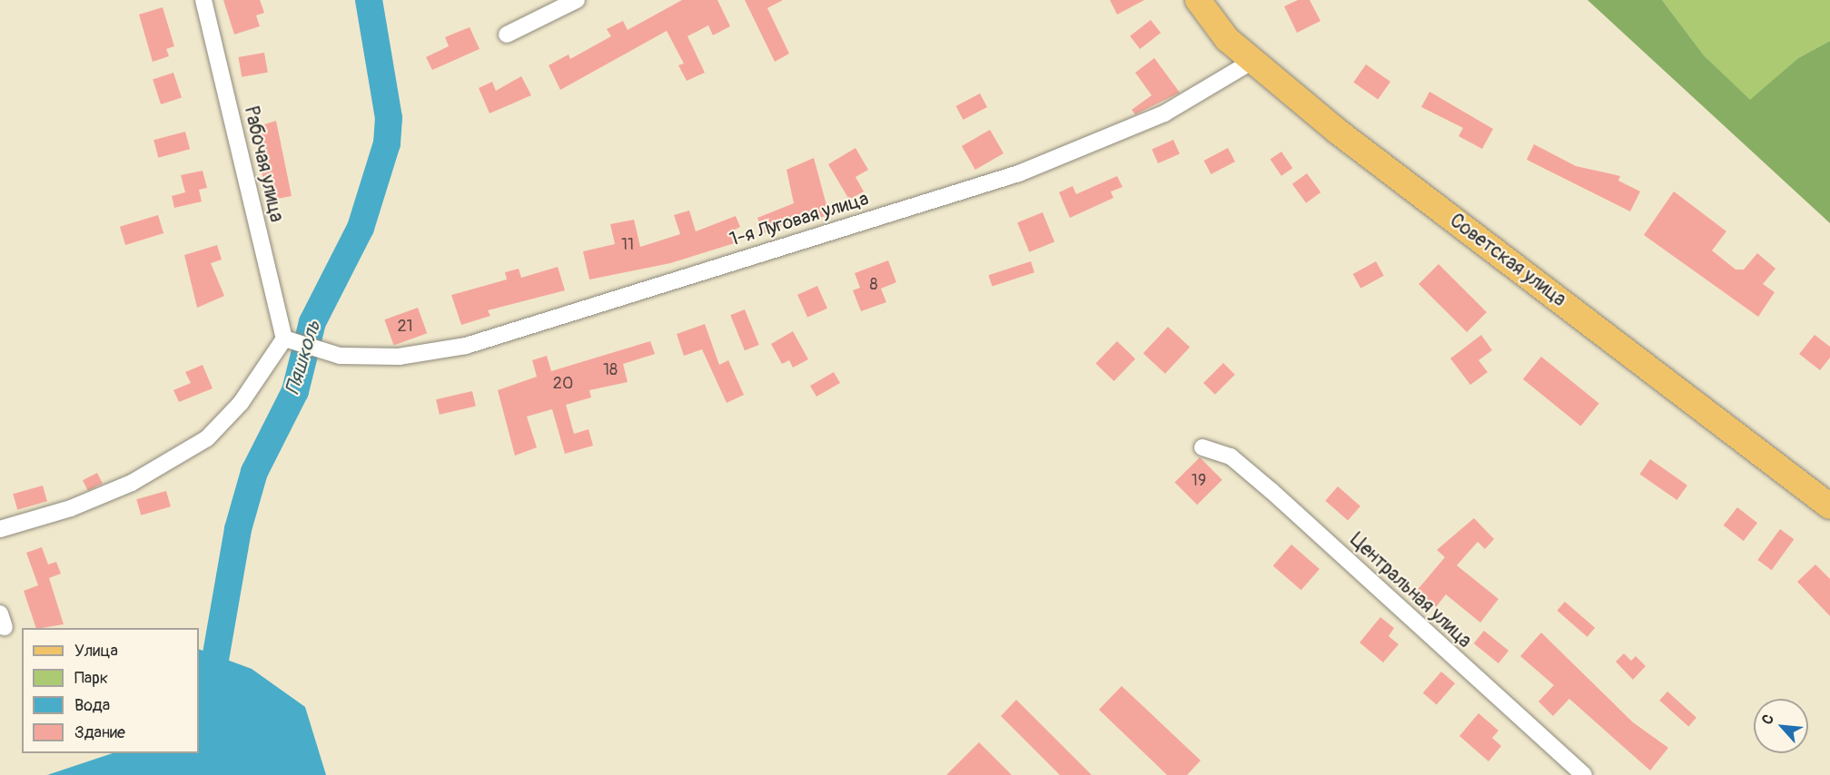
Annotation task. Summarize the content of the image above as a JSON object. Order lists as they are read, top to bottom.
{
  "streets": {
    "main road": ["Советская улица"],
    "street": ["Рабочая улица", "1-я Луговая улица", "Центральная улица"]
  },
  "crossings": [
    ["Рабочая улица", "1-я Луговая улица"],
    ["1-я Луговая улица", "Советская улица"]
  ],
  "water": ["Пяшколь"],
  "house_numbers": [
    "11",
    "8",
    "21",
    "18",
    "20",
    "19"
  ],
  "legend": [
    "Улица",
    "Парк",
    "Вода",
    "Здание"
  ],
  "north": "top left"
}
